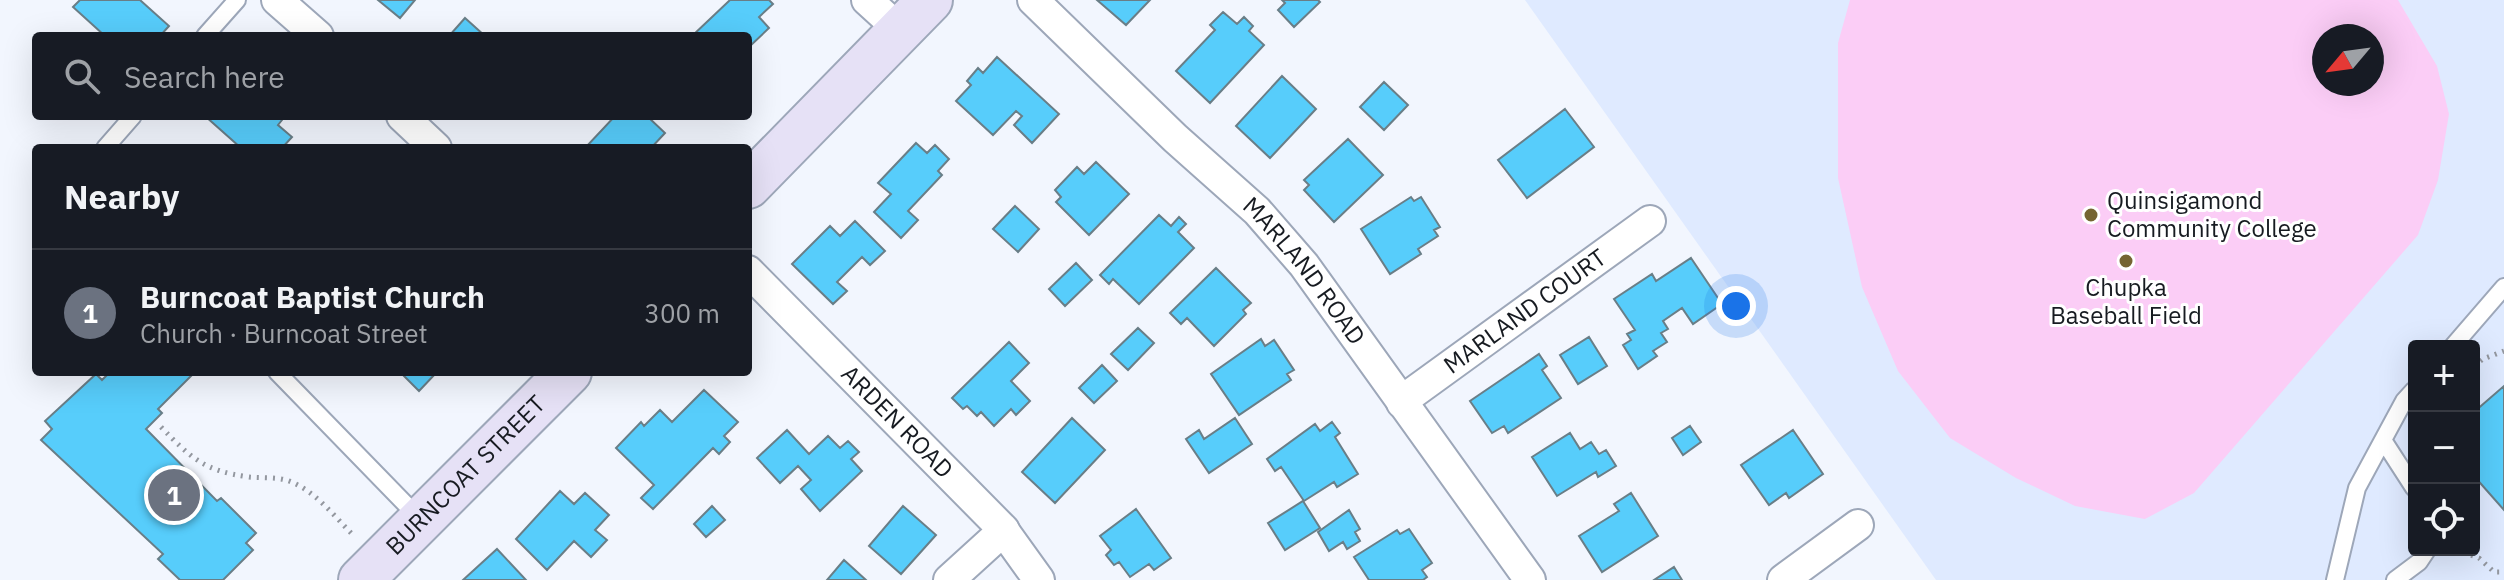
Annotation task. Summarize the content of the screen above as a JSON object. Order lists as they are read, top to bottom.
{
  "streets": {
    "main road": ["BURNCOAT STREET"],
    "street": ["MARLAND ROAD", "MARLAND COURT", "ARDEN ROAD"]
  },
  "crossings": [
    ["MARLAND ROAD", "MARLAND COURT"]
  ],
  "places": ["Quinsigamond Community College", "Chupka Baseball Field"],
  "north": "bottom left",
  "page": {
    "search": "Search here",
    "heading": "Nearby",
    "list": [
      {
        "mark": "1",
        "name": "Burncoat Baptist Church",
        "note": "Church · Burncoat Street",
        "value": "300 m"
      }
    ],
    "map_buttons": ["+", "−"],
    "pins": "1"
  }
}
